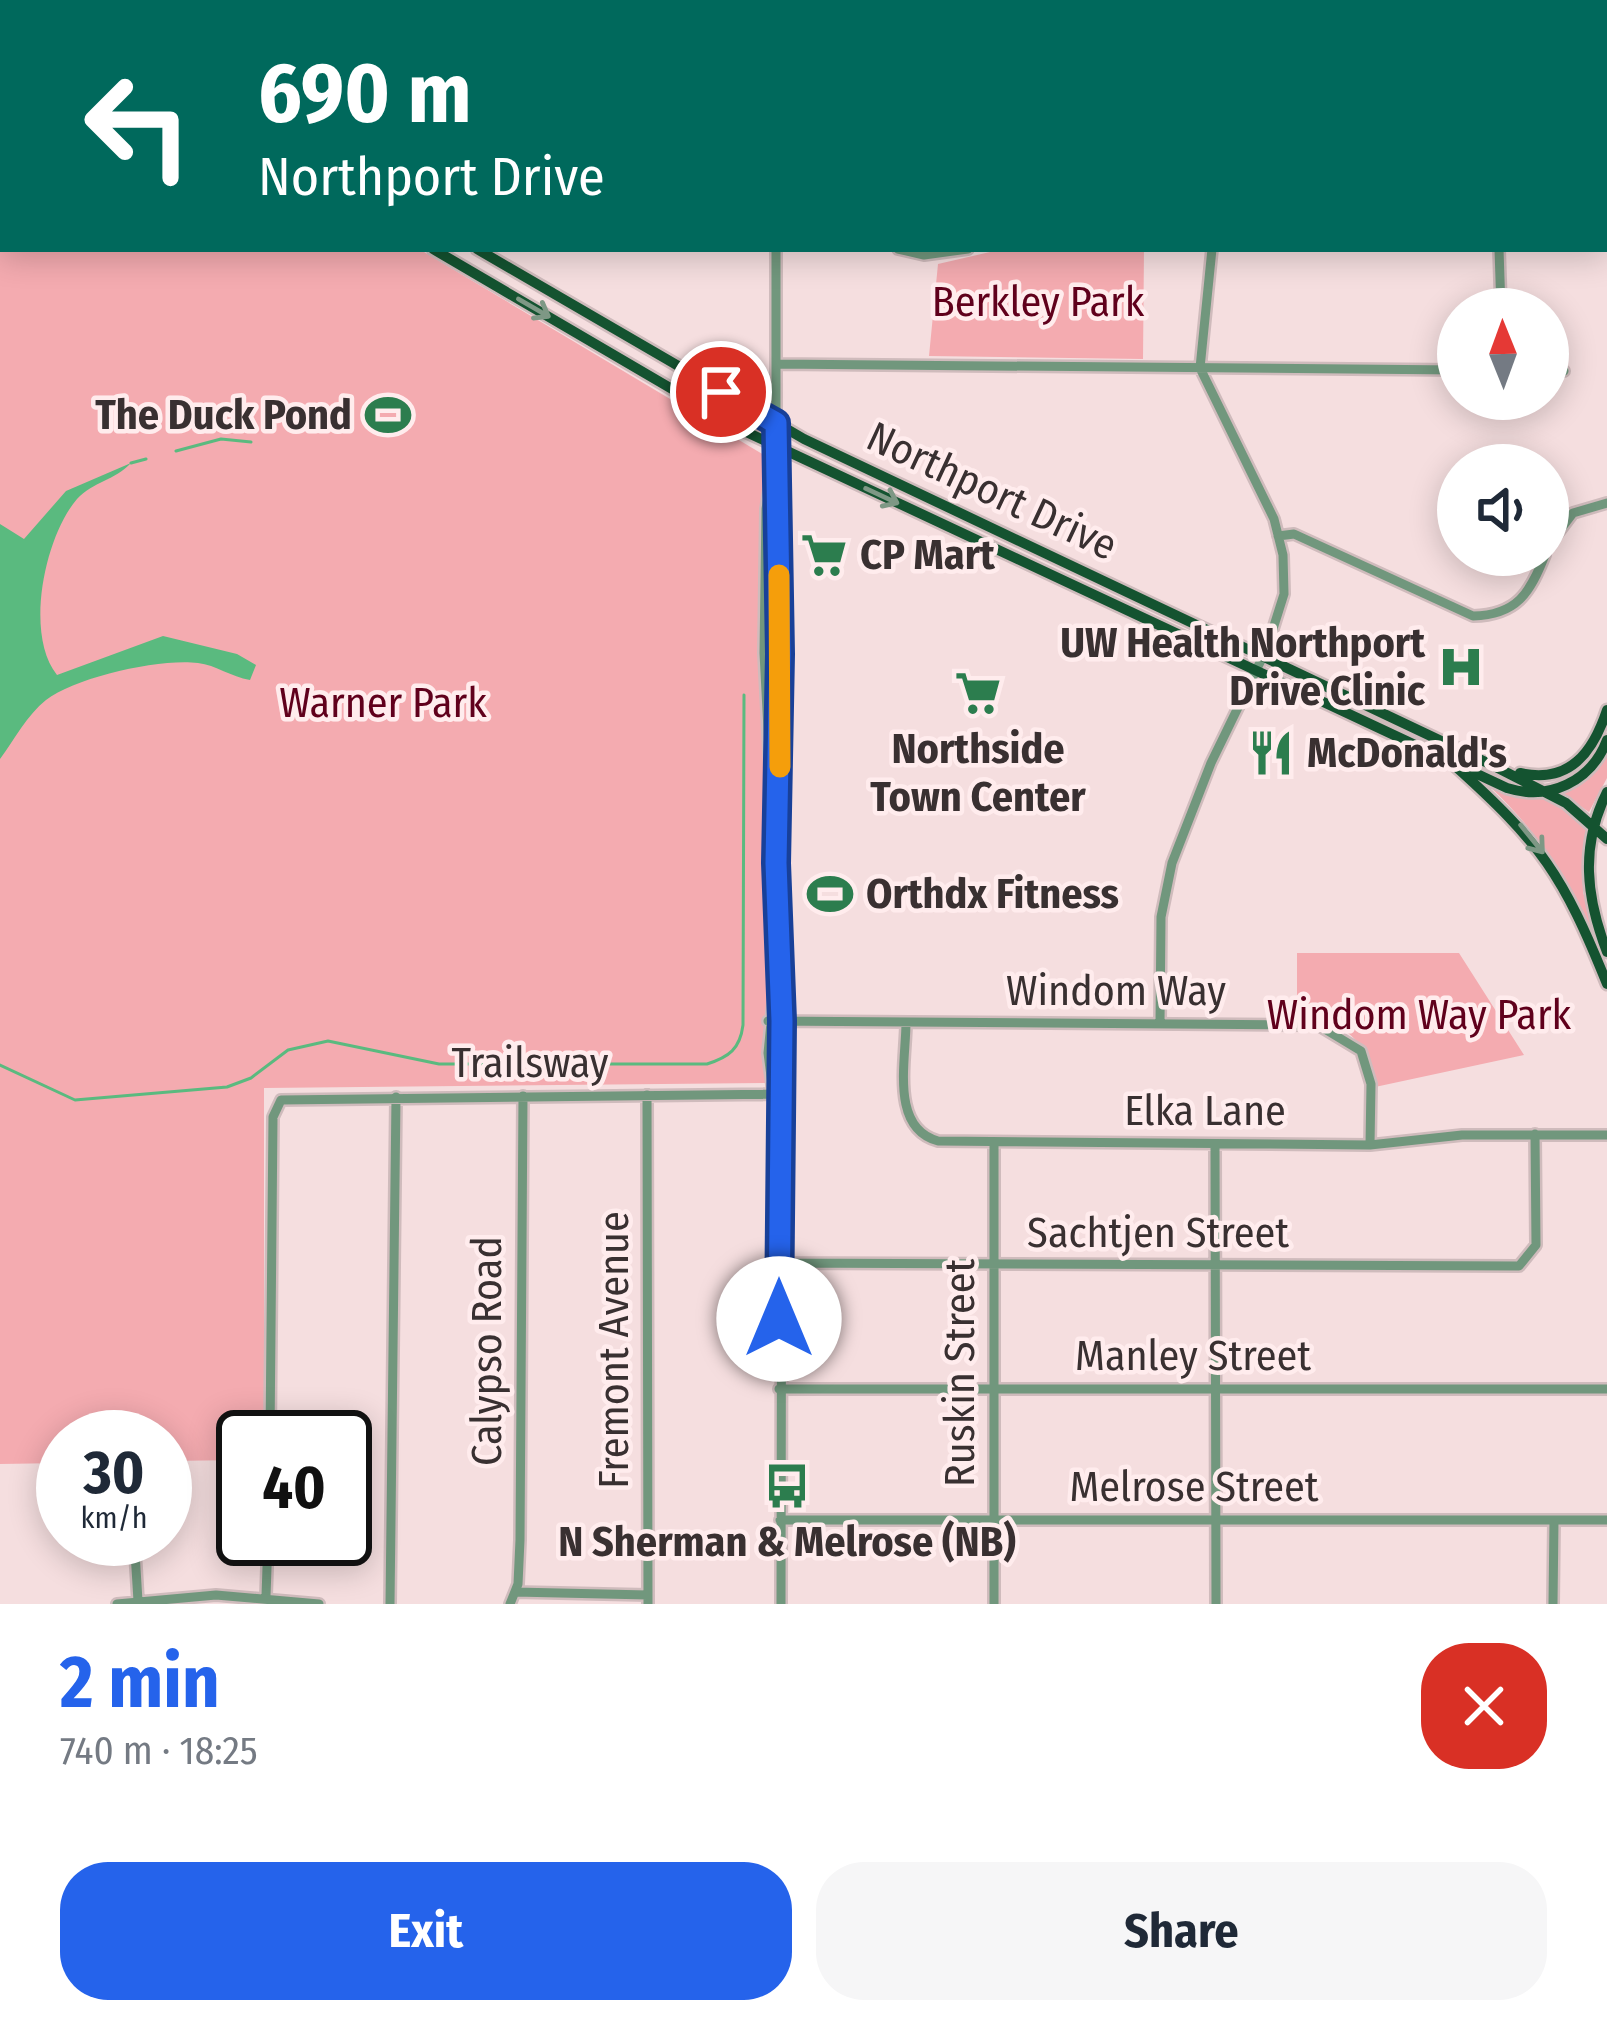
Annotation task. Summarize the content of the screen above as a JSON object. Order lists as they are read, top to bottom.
{
  "streets": {
    "main road": ["Northport Drive"],
    "street": [
      "Windom Way",
      "Trailsway",
      "Elka Lane",
      "Sachtjen Street",
      "Fremont Avenue",
      "Calypso Road",
      "Manley Street",
      "Ruskin Street",
      "Melrose Street"
    ]
  },
  "crossings": [
    ["Windom Way", "Elka Lane"],
    ["Trailsway", "Fremont Avenue"],
    ["Trailsway", "Calypso Road"],
    ["Elka Lane", "Sachtjen Street"],
    ["Elka Lane", "Ruskin Street"],
    ["Sachtjen Street", "Ruskin Street"],
    ["Manley Street", "Ruskin Street"],
    ["Ruskin Street", "Melrose Street"]
  ],
  "parks": ["Berkley Park", "Warner Park", "Windom Way Park"],
  "places": {
    "sports": ["The Duck Pond", "Orthdx Fitness"],
    "supermarket": ["CP Mart", "Northside Town Center"],
    "hospital": ["UW Health Northport Drive Clinic"],
    "restaurant": ["McDonald's"],
    "bus stop": ["N Sherman & Melrose (NB)"]
  },
  "north": "top",
  "page": {
    "turn": ["690 m", "Northport Drive"],
    "speed": "30 km/h",
    "limit": "40",
    "heading": ["2 min", "740 m · 18:25"],
    "buttons": ["Exit", "Share"]
  }
}
